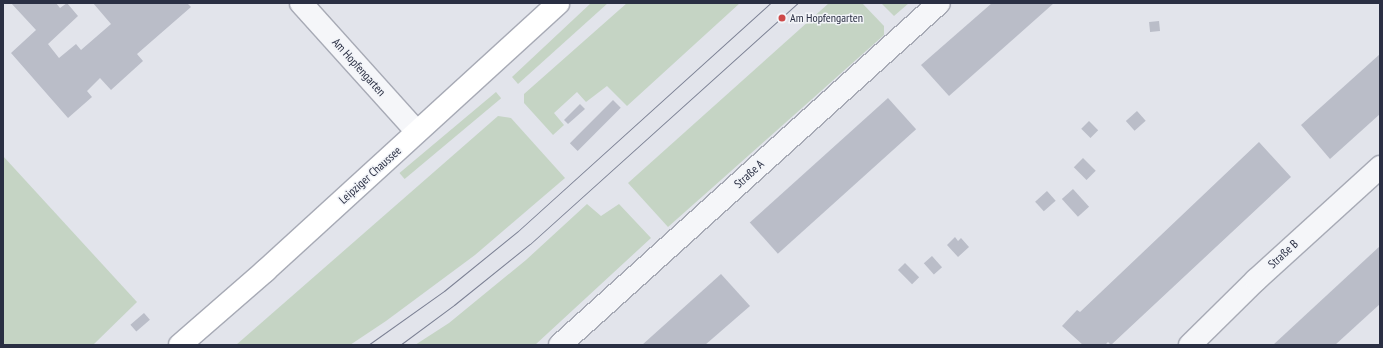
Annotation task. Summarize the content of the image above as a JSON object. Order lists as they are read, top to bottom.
{
  "streets": {
    "main road": ["Leipziger Chaussee"],
    "street": ["Am Hopfengarten", "Straße A", "Straße B"]
  },
  "crossings": [
    ["Am Hopfengarten", "Leipziger Chaussee"]
  ],
  "places": ["Am Hopfengarten"]
}
